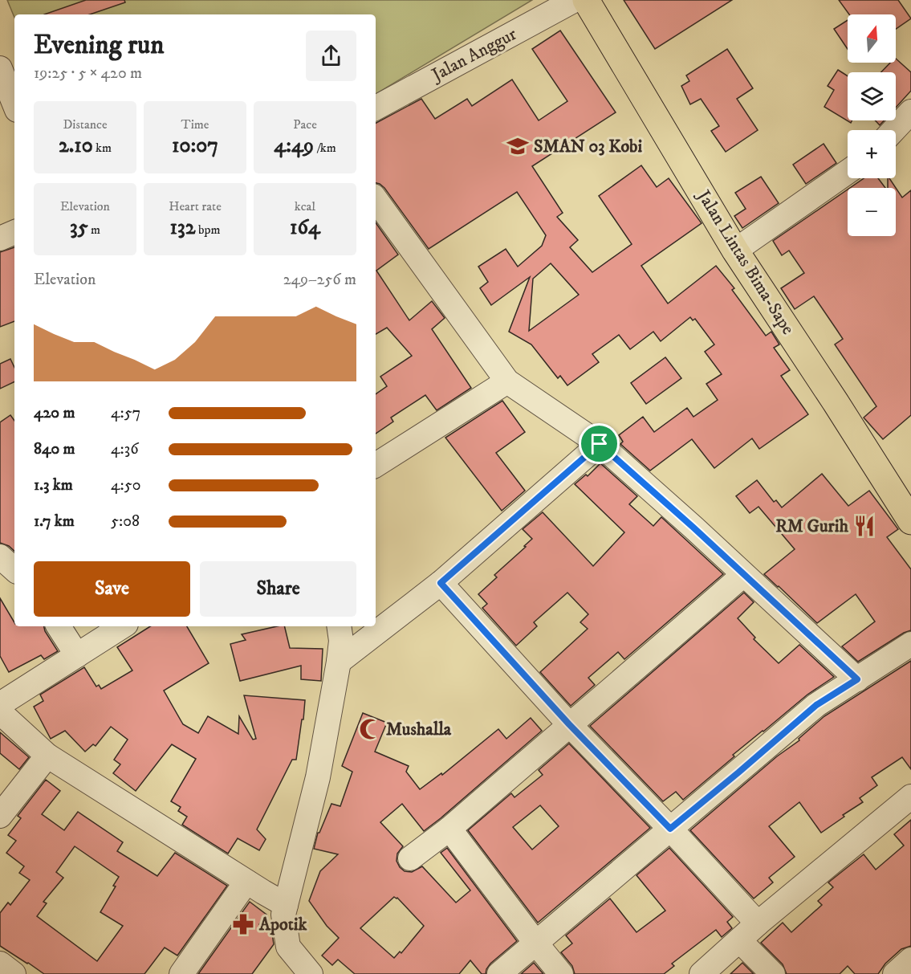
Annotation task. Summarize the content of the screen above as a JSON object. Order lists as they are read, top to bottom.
{
  "streets": {
    "highway": ["Jalan Lintas Bima-Sape"],
    "street": ["Jalan Anggur"]
  },
  "places": {
    "school or university": ["SMAN 03 Kobi"],
    "restaurant": ["RM Gurih"],
    "mosque": ["Mushalla"],
    "pharmacy": ["Apotik"]
  },
  "north": "top",
  "page": {
    "map_buttons": ["+", "−"],
    "heading": ["Evening run", "19:25 · 5 × 420 m"],
    "stats": [
      ["Distance", "2.10 km"],
      ["Time", "10:07"],
      ["Pace", "4:49 /km"],
      ["Elevation", "35 m"],
      ["Heart rate", "132 bpm"],
      ["kcal", "164"]
    ],
    "chart": ["Elevation", "249–256 m"],
    "list": [
      {
        "name": "420 m",
        "note": "4:57"
      },
      {
        "name": "840 m",
        "note": "4:36"
      },
      {
        "name": "1.3 km",
        "note": "4:50"
      },
      {
        "name": "1.7 km",
        "note": "5:08"
      }
    ],
    "buttons": ["Save", "Share"]
  }
}
